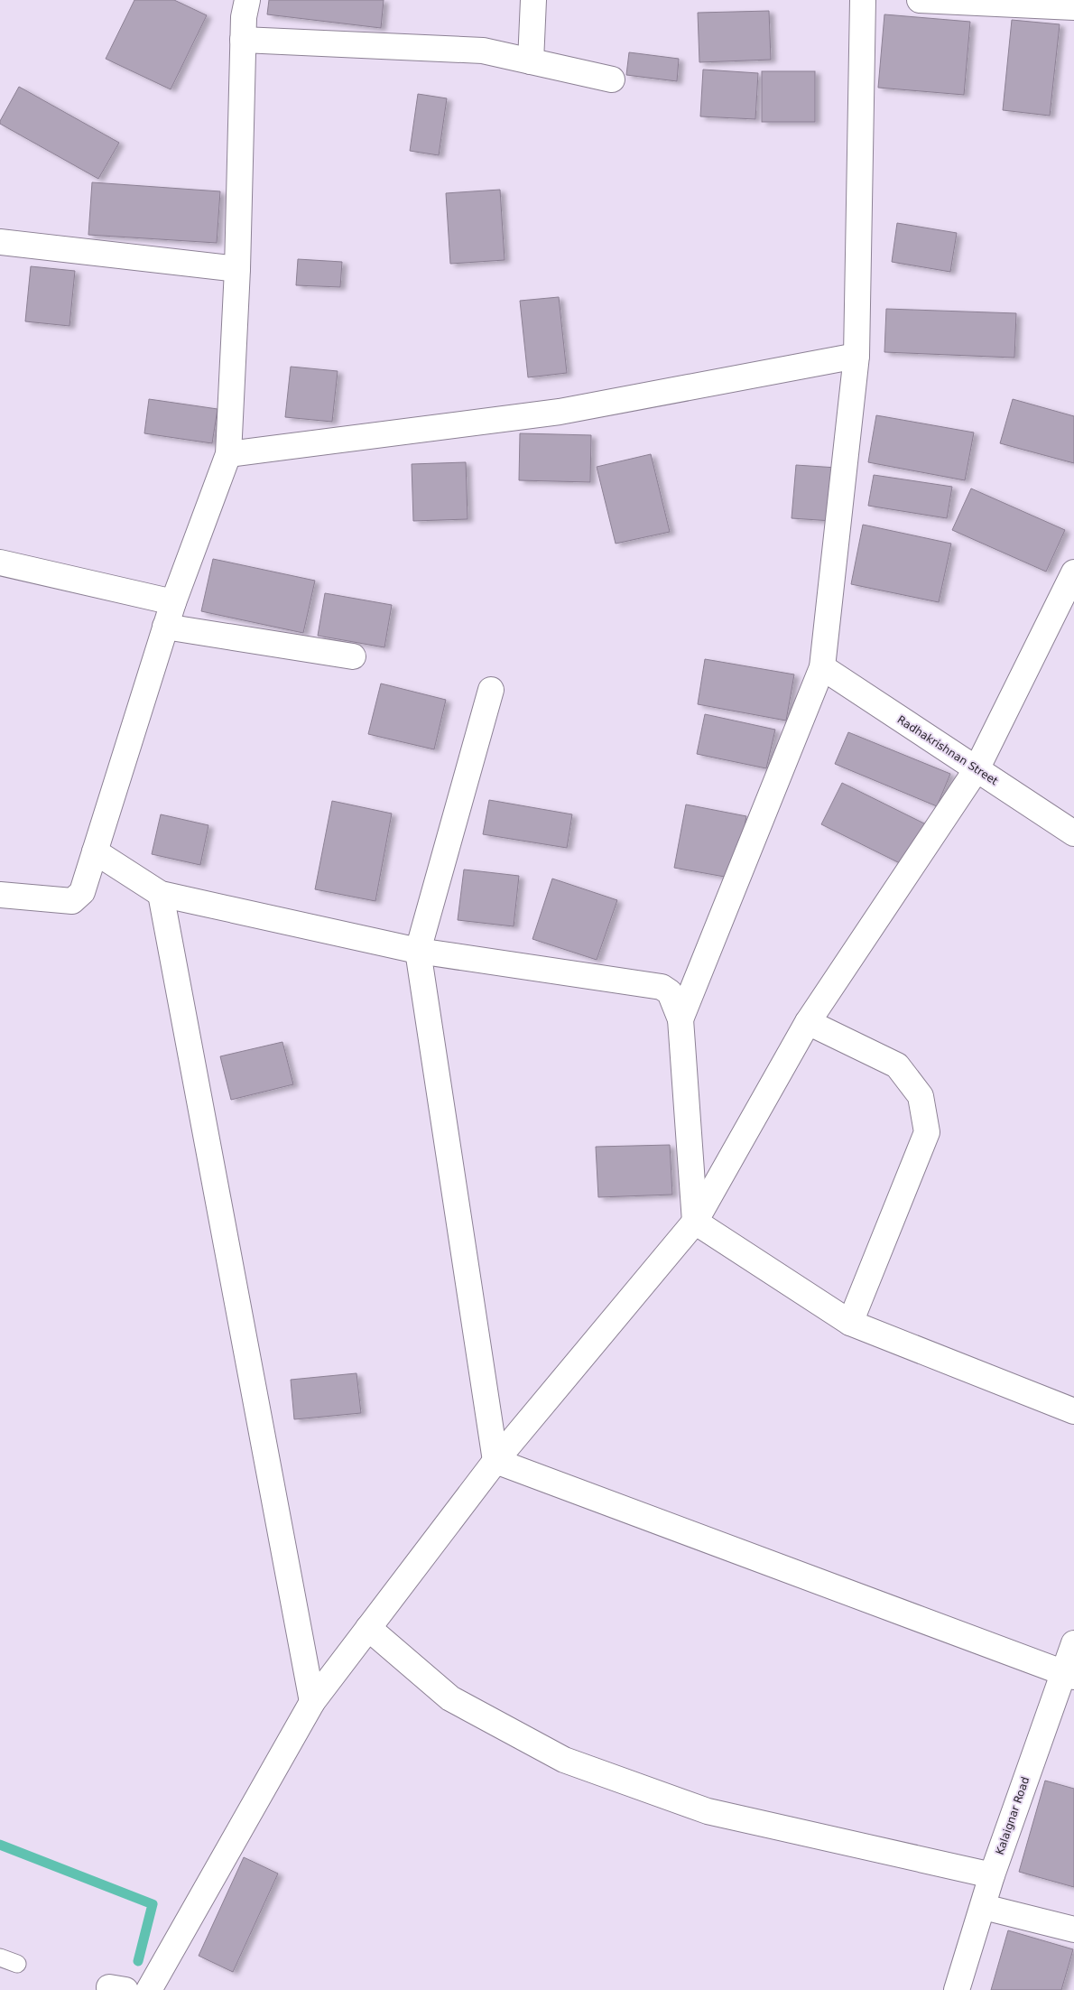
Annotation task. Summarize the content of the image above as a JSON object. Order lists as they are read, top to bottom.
{
  "streets": {
    "street": ["Radhakrishnan Street", "Kalaignar Road"]
  }
}
